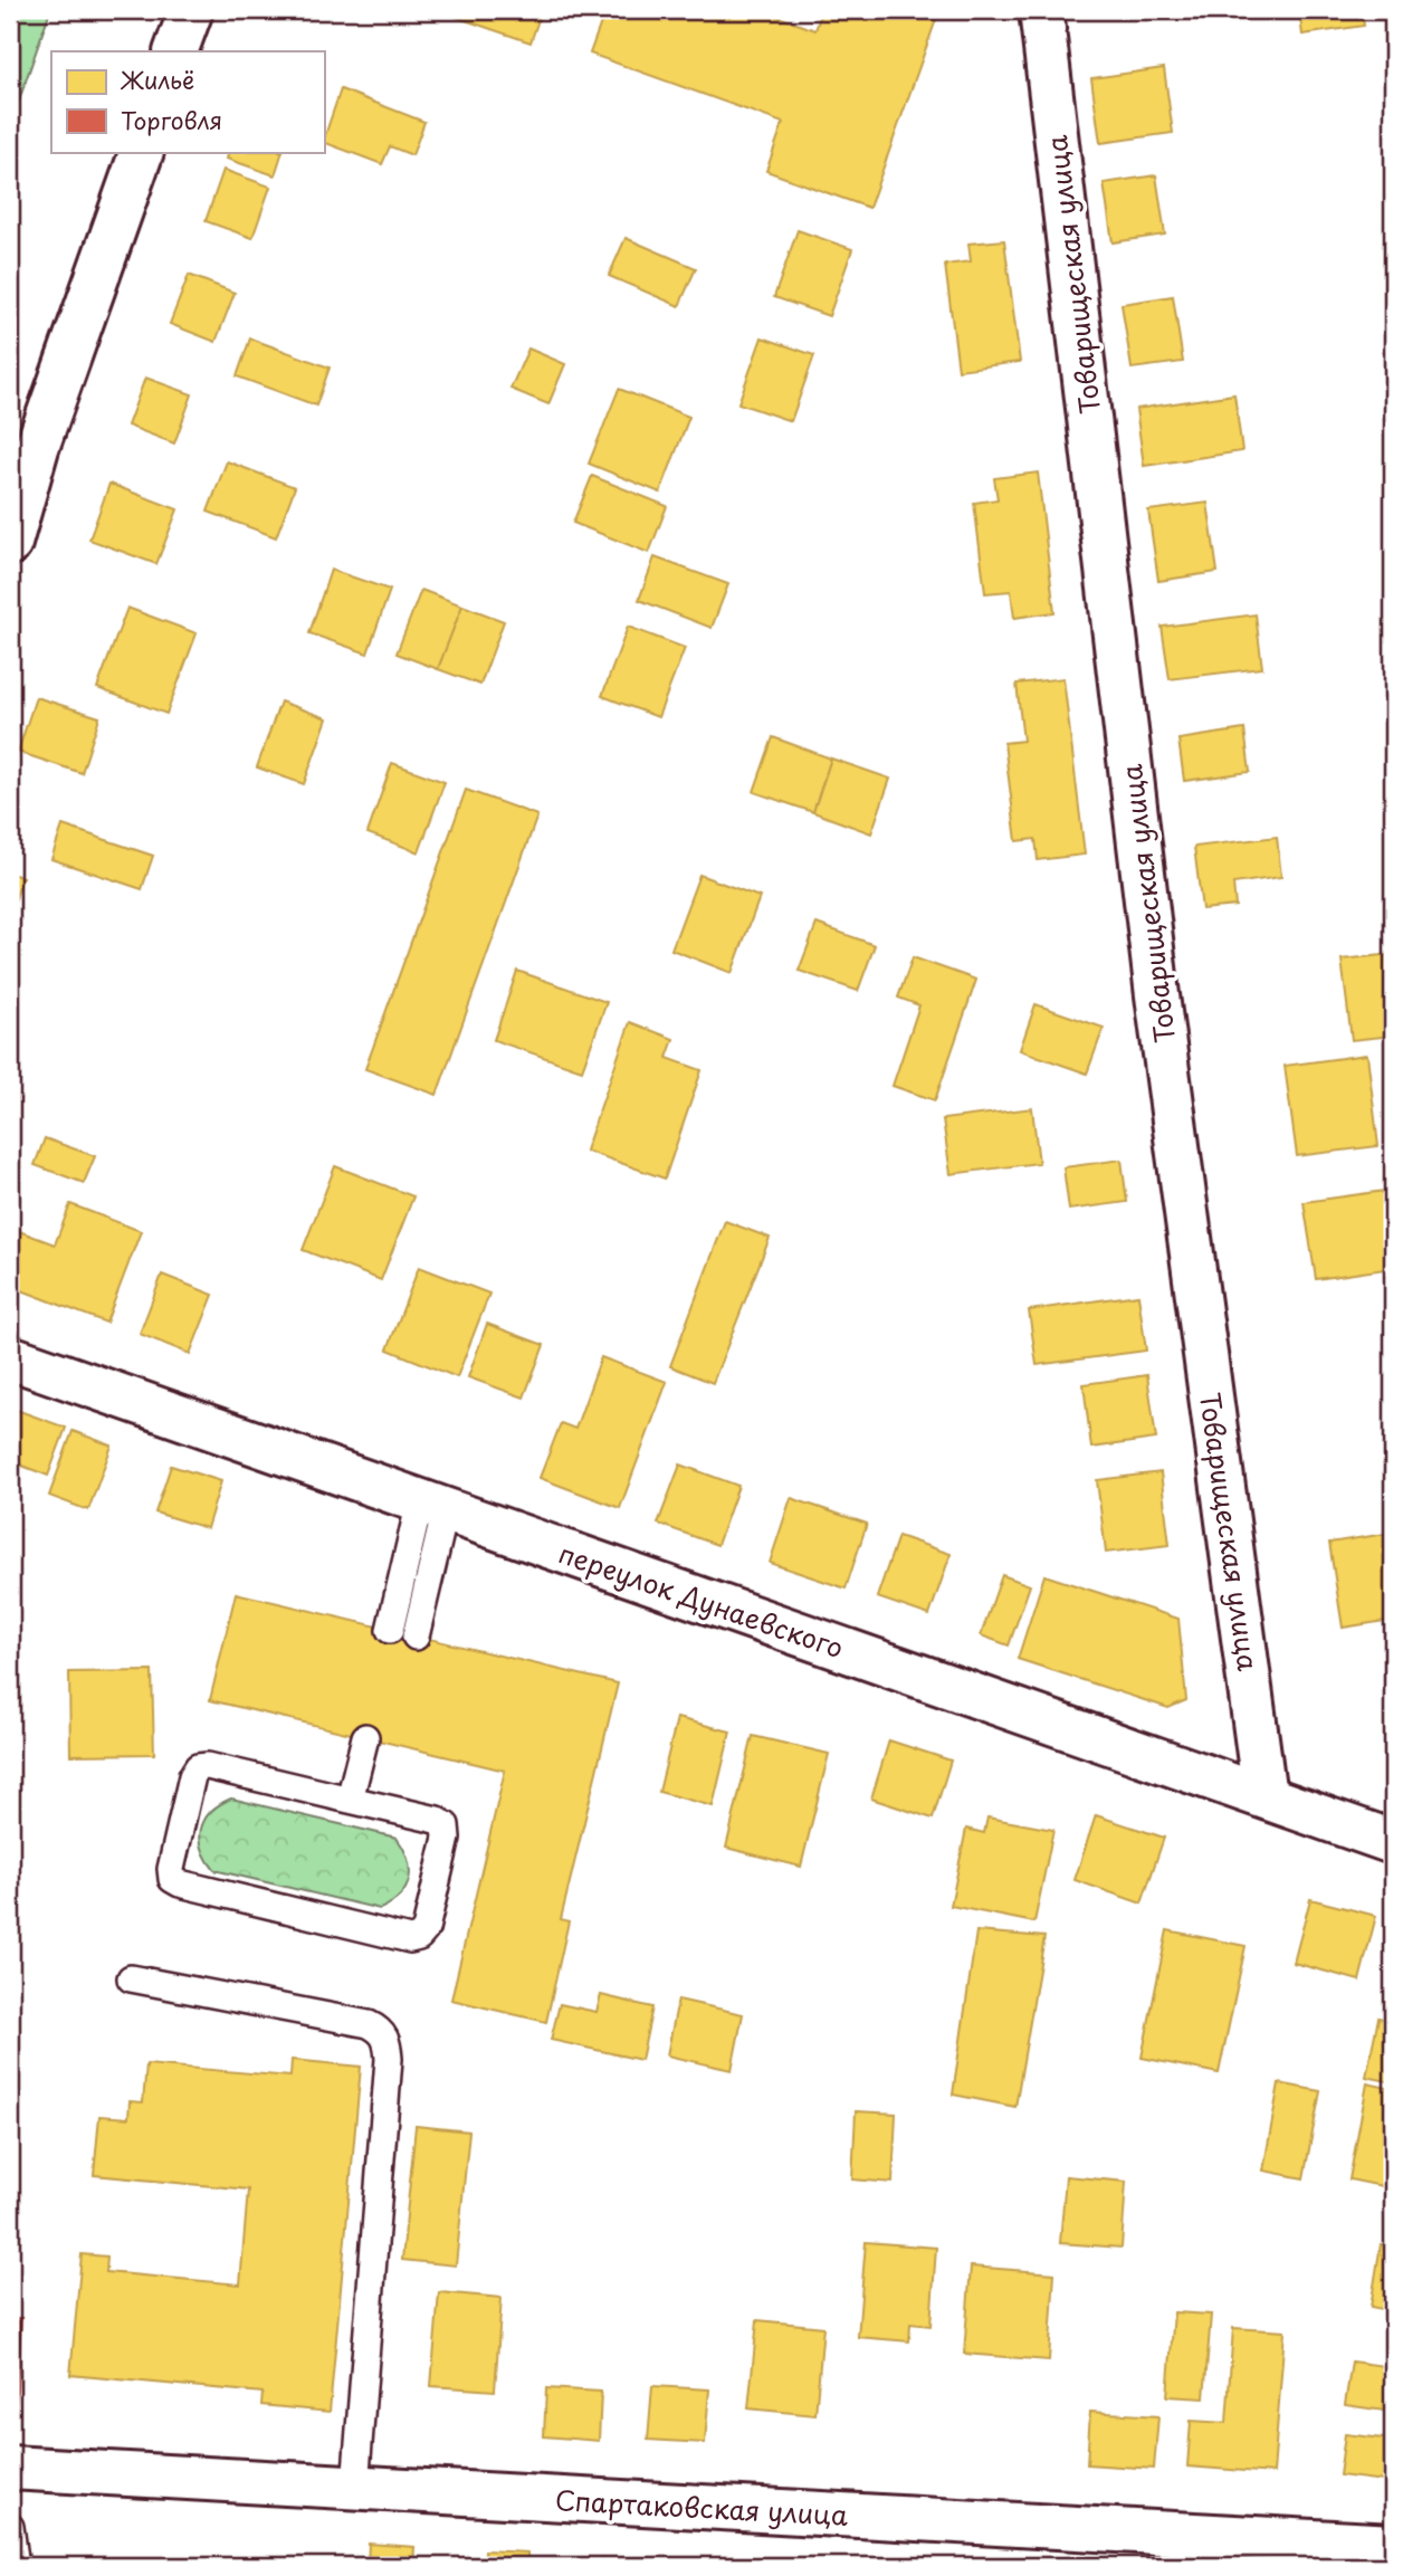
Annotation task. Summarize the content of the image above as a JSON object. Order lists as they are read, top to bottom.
{
  "streets": {
    "street": ["Товарищеская улица", "переулок Дунаевского", "Спартаковская улица"]
  },
  "crossings": [
    ["Товарищеская улица", "переулок Дунаевского"]
  ],
  "legend": ["Жильё", "Торговля"]
}
